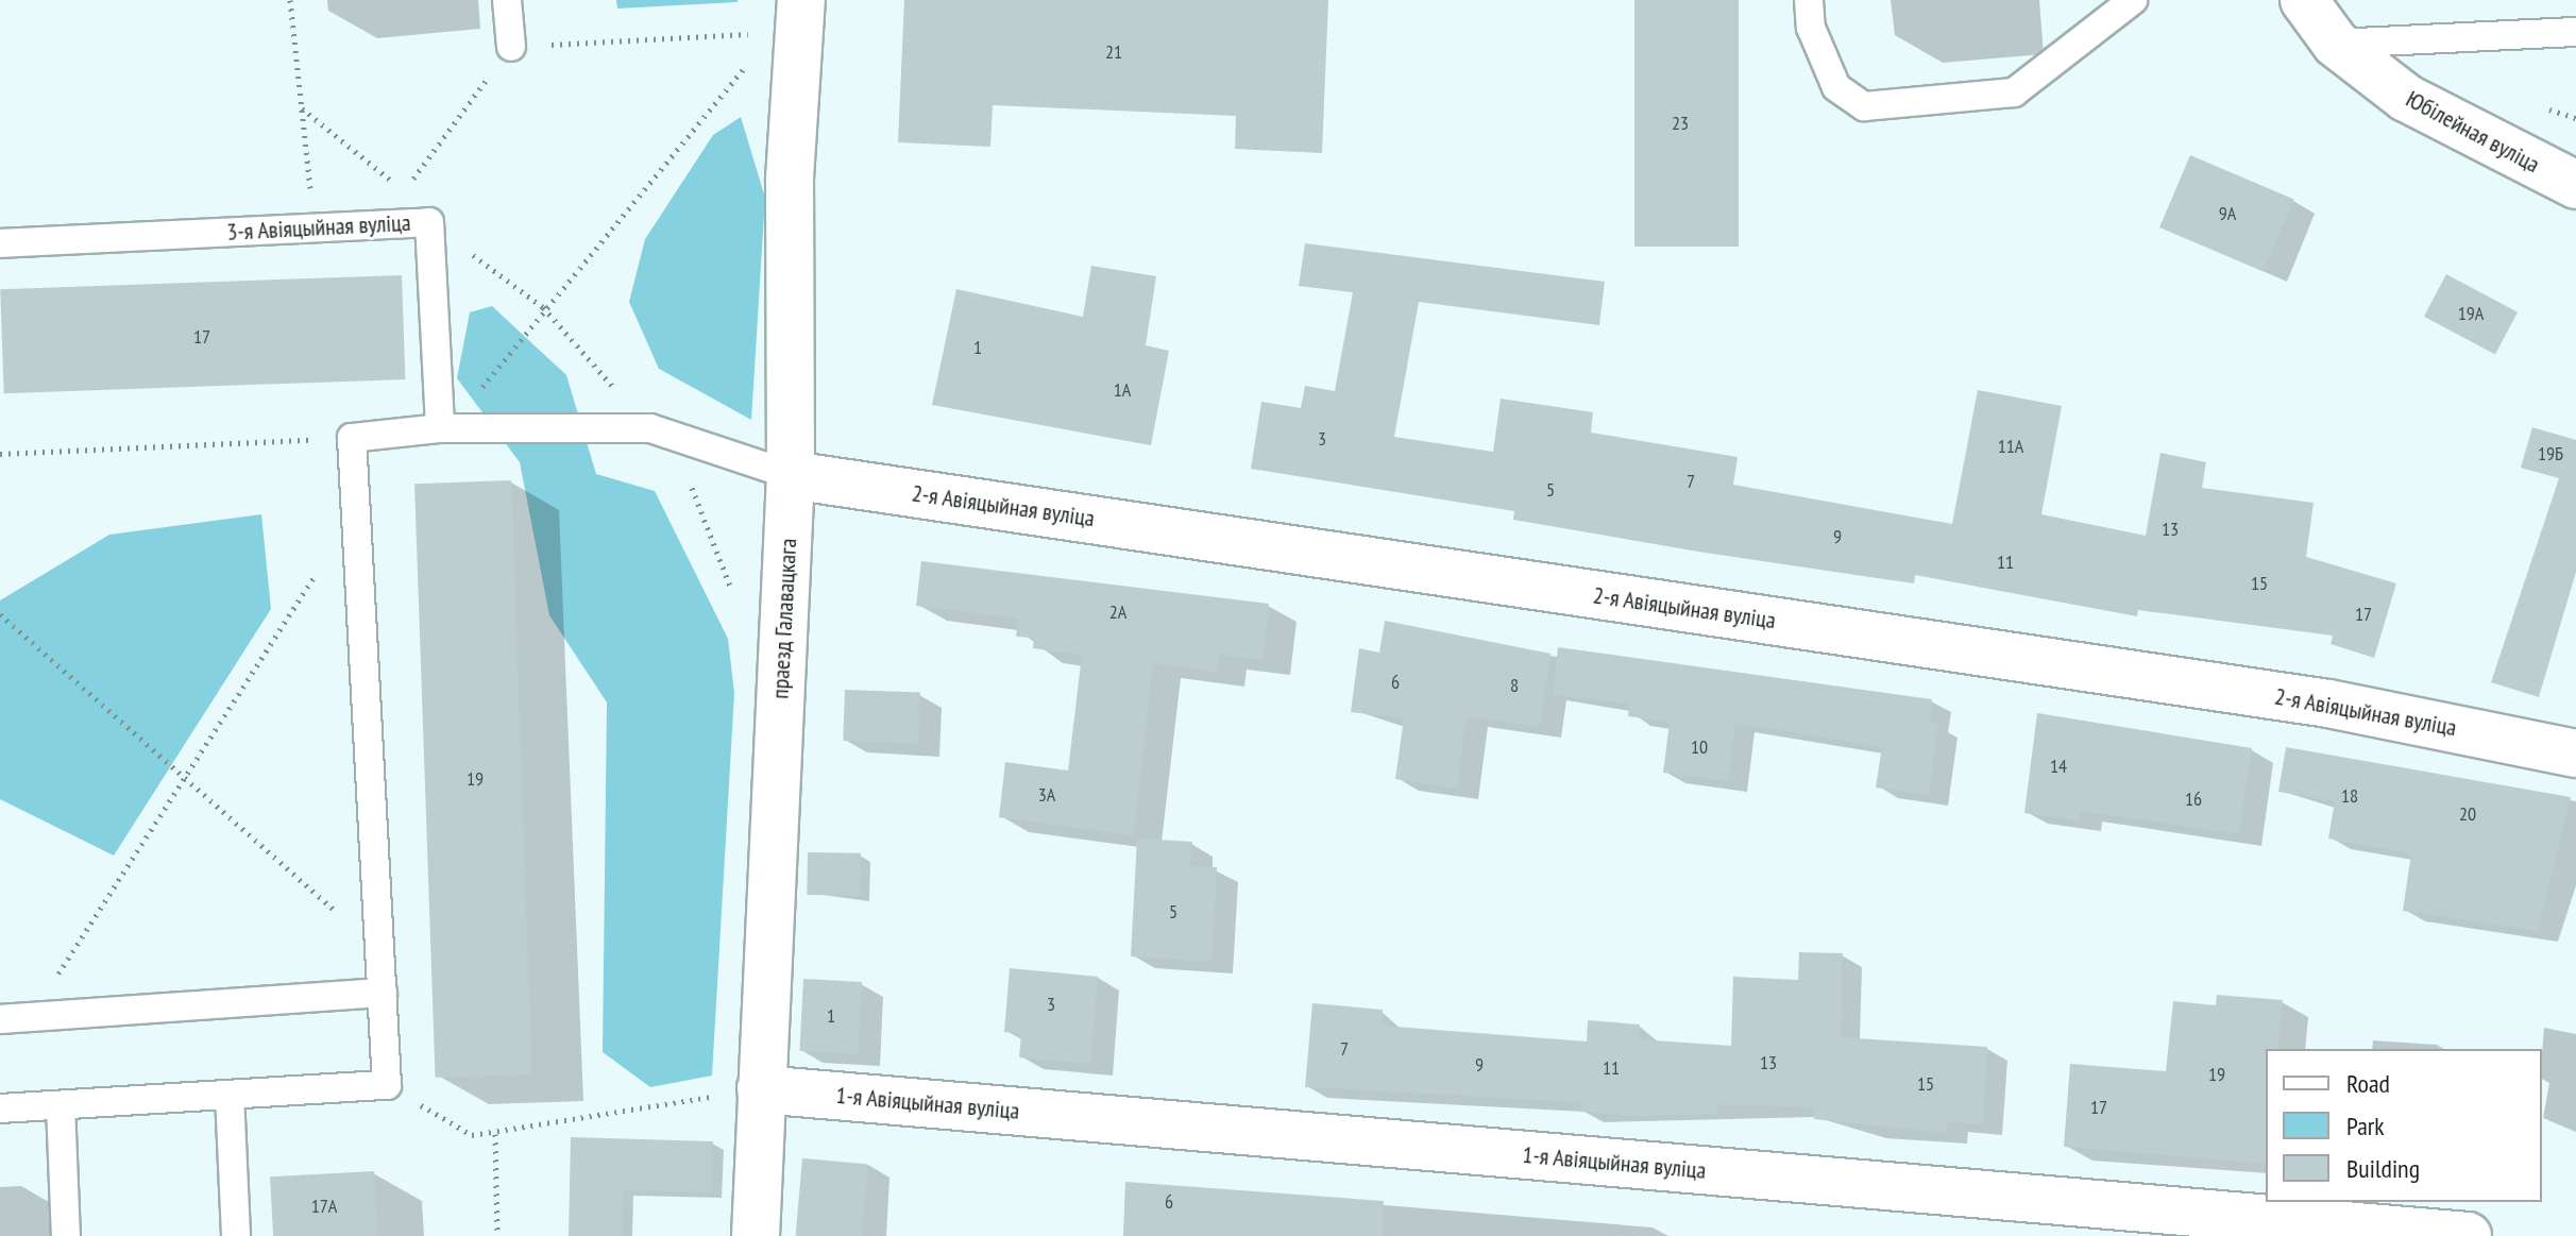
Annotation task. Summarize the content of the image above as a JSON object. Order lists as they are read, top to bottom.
{
  "streets": {
    "street": [
      "Юбілейная вуліца",
      "2-я Авіяцыйная вуліца",
      "праезд Галавацкага",
      "1-я Авіяцыйная вуліца"
    ],
    "lane": ["3-я Авіяцыйная вуліца"]
  },
  "crossings": [
    ["2-я Авіяцыйная вуліца", "праезд Галавацкага"],
    ["праезд Галавацкага", "1-я Авіяцыйная вуліца"]
  ],
  "house_numbers": [
    "21",
    "23",
    "9А",
    "19А",
    "17",
    "1",
    "1А",
    "3",
    "11А",
    "19Б",
    "7",
    "5",
    "13",
    "9",
    "11",
    "15",
    "2А",
    "17",
    "6",
    "8",
    "10",
    "14",
    "19",
    "3А",
    "18",
    "16",
    "20",
    "5",
    "3",
    "1",
    "7",
    "13",
    "9",
    "11",
    "19",
    "15",
    "17",
    "6",
    "17А"
  ],
  "legend": ["Road", "Park", "Building"]
}
